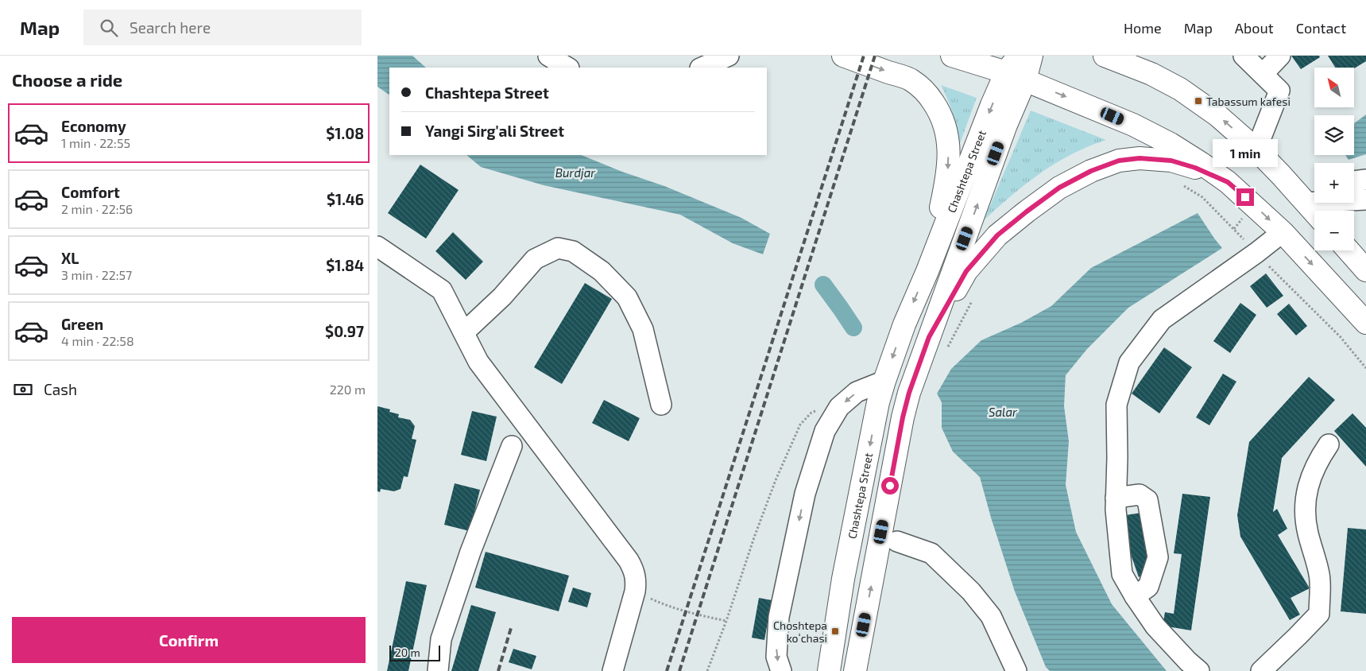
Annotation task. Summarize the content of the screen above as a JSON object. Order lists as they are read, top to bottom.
{
  "streets": {
    "main road": ["Chashtepa Street"]
  },
  "water": ["Burdjar", "Salar"],
  "places": {
    "transit": ["Tabassum kafesi", "Choshtepa koʻchasi"]
  },
  "scale_bar": "20 m",
  "north": "top left",
  "page": {
    "header": "Map",
    "search": "Search here",
    "nav": [
      "Home",
      "Map",
      "About",
      "Contact"
    ],
    "heading": "Choose a ride",
    "map_buttons": ["+", "−"],
    "banner": ["Chashtepa Street", "Yangi Sirg'ali Street"],
    "list": [
      {
        "name": "Economy",
        "note": "1 min · 22:55",
        "value": "$1.08"
      },
      {
        "name": "Comfort",
        "note": "2 min · 22:56",
        "value": "$1.46"
      },
      {
        "name": "XL",
        "note": "3 min · 22:57",
        "value": "$1.84"
      },
      {
        "name": "Green",
        "note": "4 min · 22:58",
        "value": "$0.97"
      }
    ],
    "bubble": "1 min",
    "pay": ["Cash", "220 m"],
    "buttons": "Confirm",
    "scale": "20 m"
  }
}
